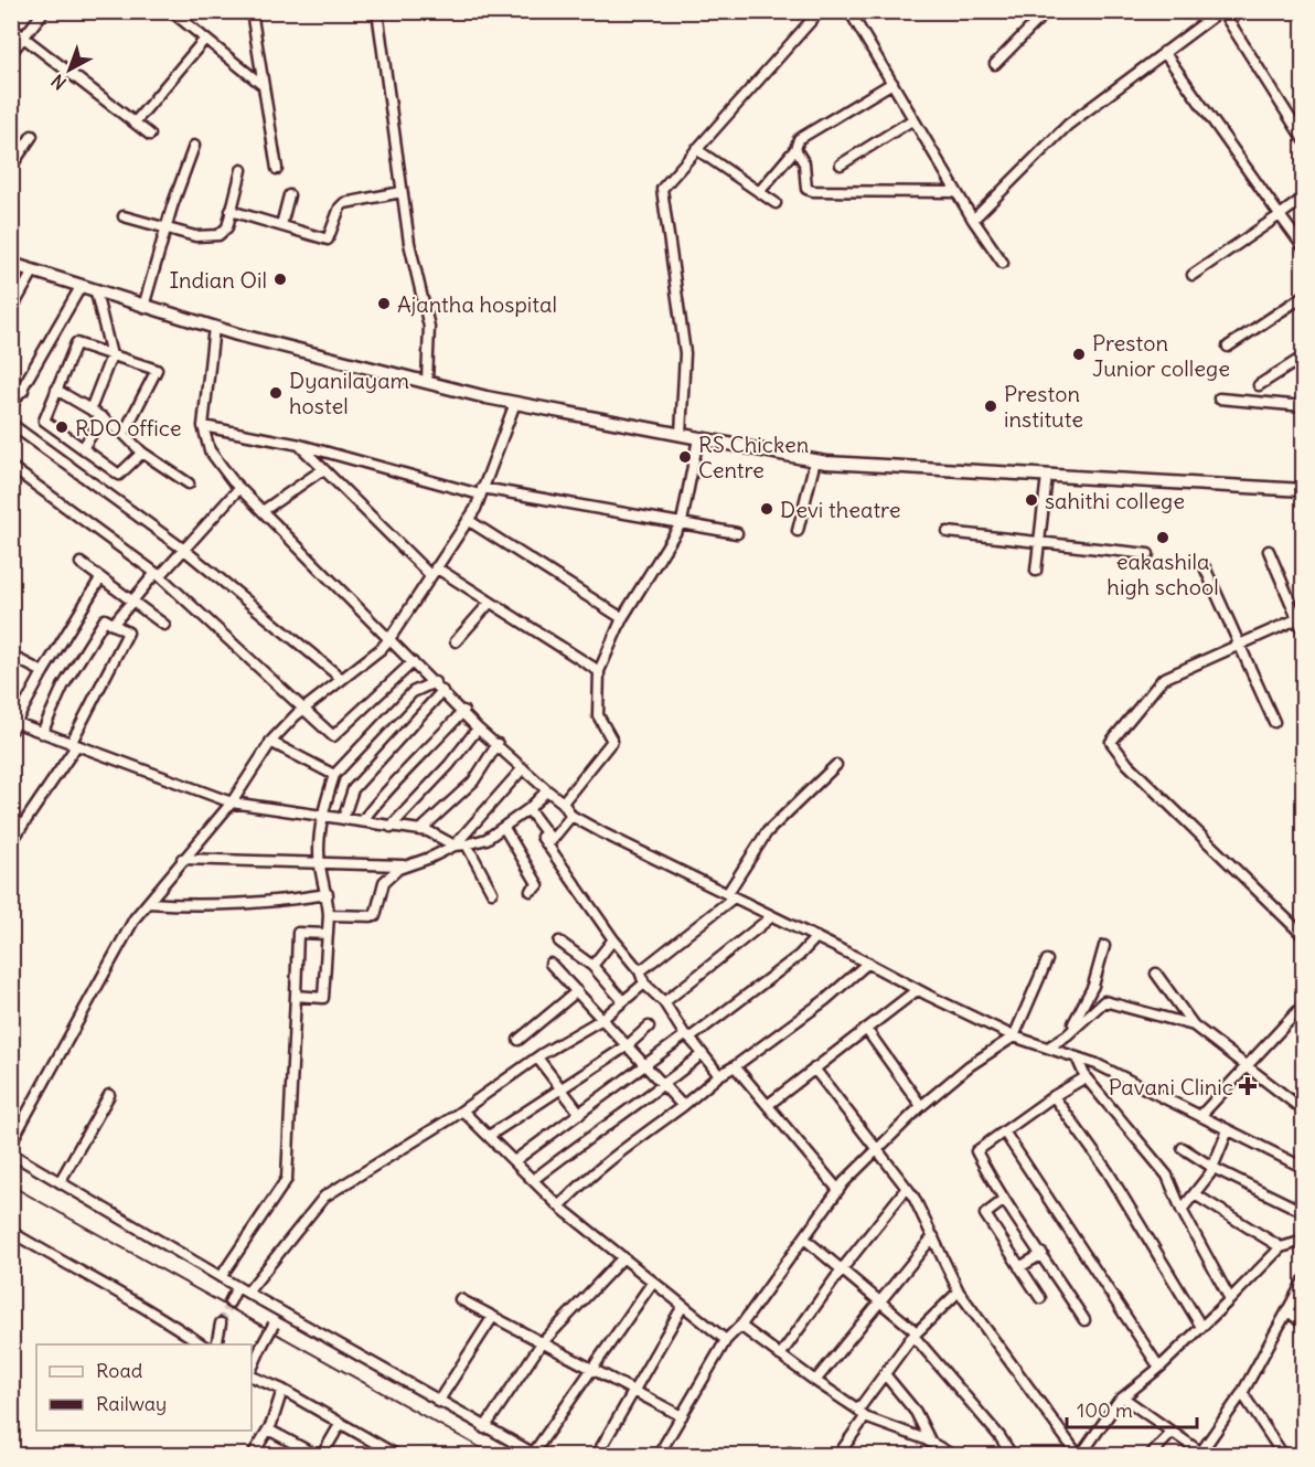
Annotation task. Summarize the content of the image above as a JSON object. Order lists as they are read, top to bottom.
{
  "places": {
    "other": [
      "Indian Oil",
      "Ajantha hospital",
      "Preston Junior college",
      "Dyanilayam hostel",
      "Preston institute",
      "RDO office",
      "RS Chicken Centre",
      "sahithi college",
      "Devi theatre",
      "eakashila high school"
    ],
    "health": ["Pavani Clinic"]
  },
  "legend": ["Road", "Railway"],
  "scale_bar": "100 m",
  "north": "bottom left"
}
